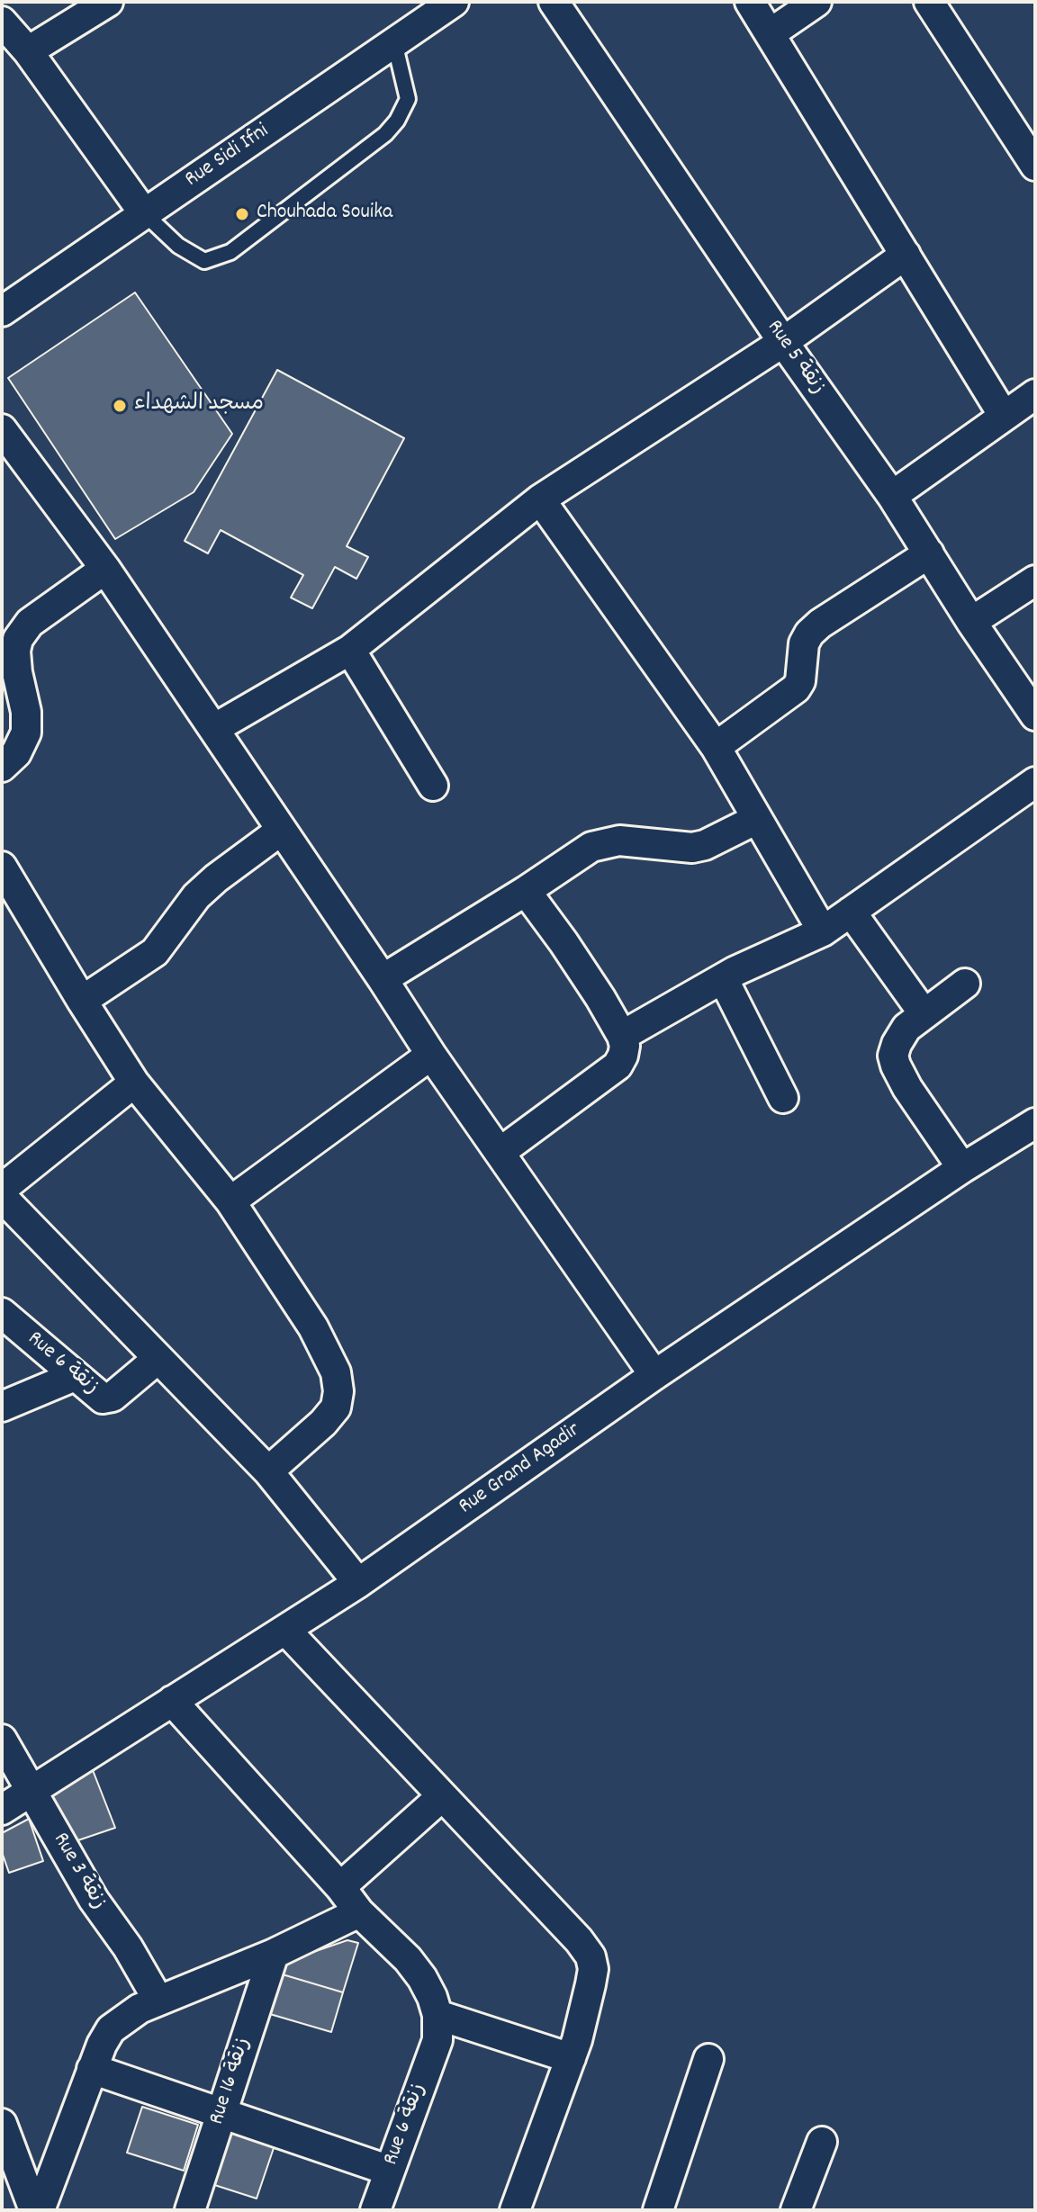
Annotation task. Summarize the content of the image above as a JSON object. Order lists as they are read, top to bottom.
{
  "streets": {
    "street": [
      "Rue Sidi Ifni",
      "Rue 5 زنقة",
      "Rue 6 زنقة",
      "Rue Grand Agadir",
      "Rue 3 زنقة",
      "Rue 16 زنقة"
    ]
  },
  "crossings": [
    ["Rue Grand Agadir", "Rue 3 زنقة"]
  ],
  "places": ["Chouhada Souika", "مسجد الشهداء"]
}
